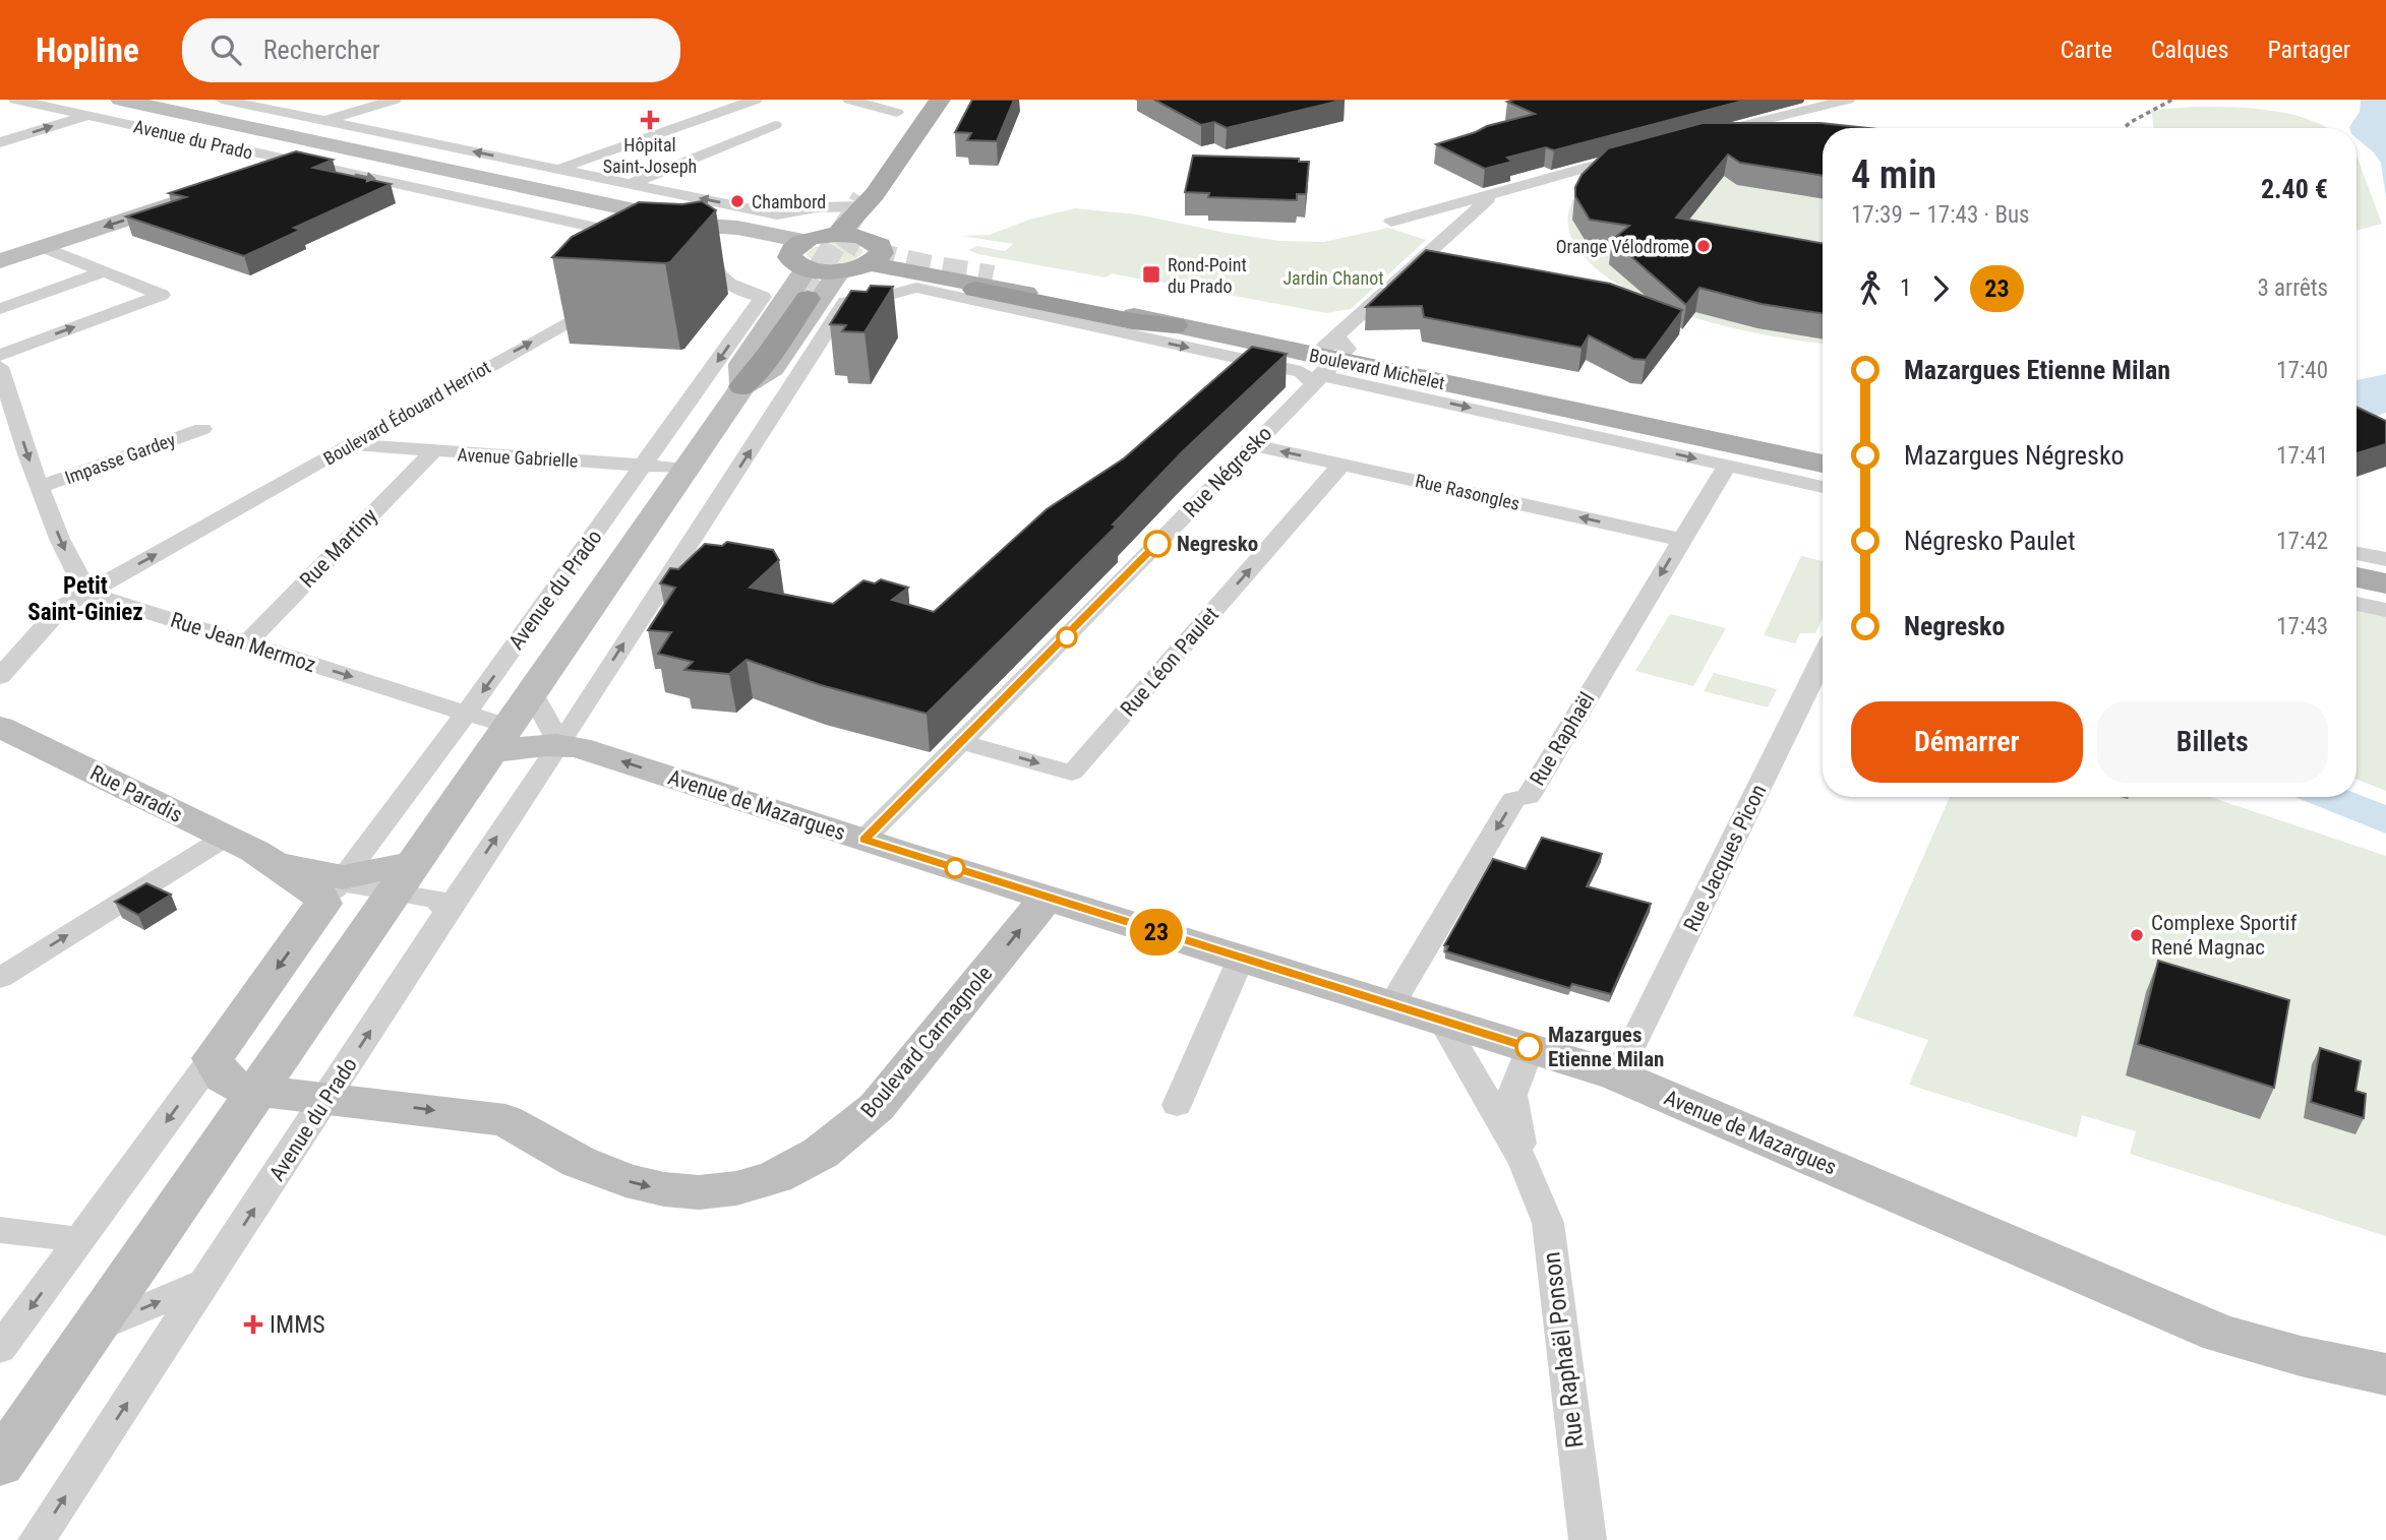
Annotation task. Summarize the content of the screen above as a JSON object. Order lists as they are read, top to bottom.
{
  "streets": {
    "main road": ["Avenue du Prado", "Boulevard Michelet"],
    "street": [
      "Boulevard Édouard Herriot",
      "Avenue Gabrielle",
      "Impasse Gardey",
      "Rue Négresko",
      "Rue Rasongles",
      "Rue Martiny",
      "Rue Jean Mermoz",
      "Rue Léon Paulet",
      "Rue Raphaël",
      "Rue Paradis",
      "Avenue de Mazargues",
      "Rue Jacques Picon",
      "Boulevard Carmagnole",
      "Rue Raphaël Ponson"
    ]
  },
  "crossings": [
    ["Avenue du Prado", "Avenue Gabrielle"],
    ["Avenue du Prado", "Rue Jean Mermoz"],
    ["Avenue du Prado", "Rue Paradis"],
    ["Avenue du Prado", "Avenue de Mazargues"],
    ["Avenue du Prado", "Boulevard Carmagnole"],
    ["Boulevard Michelet", "Rue Négresko"],
    ["Boulevard Michelet", "Rue Raphaël"],
    ["Boulevard Édouard Herriot", "Avenue Gabrielle"],
    ["Boulevard Édouard Herriot", "Rue Jean Mermoz"],
    ["Avenue Gabrielle", "Rue Martiny"],
    ["Rue Négresko", "Rue Rasongles"],
    ["Rue Négresko", "Rue Léon Paulet"],
    ["Rue Négresko", "Avenue de Mazargues"],
    ["Rue Rasongles", "Rue Léon Paulet"],
    ["Rue Rasongles", "Rue Raphaël"],
    ["Rue Martiny", "Rue Jean Mermoz"],
    ["Rue Jean Mermoz", "Avenue de Mazargues"],
    ["Rue Raphaël", "Avenue de Mazargues"],
    ["Avenue de Mazargues", "Rue Jacques Picon"],
    ["Avenue de Mazargues", "Boulevard Carmagnole"],
    ["Avenue de Mazargues", "Rue Raphaël Ponson"]
  ],
  "one_way": [
    "Boulevard Édouard Herriot",
    "Rue Rasongles",
    "Rue Jean Mermoz",
    "Rue Léon Paulet",
    "Rue Raphaël",
    "Boulevard Carmagnole"
  ],
  "districts": ["Petit Saint-Giniez"],
  "parks": ["Jardin Chanot"],
  "places": {
    "health": ["Hôpital Saint-Joseph", "IMMS"],
    "other": [
      "Chambord",
      "Orange Vélodrome",
      "Negresko",
      "Complexe Sportif René Magnac",
      "Mazargues Etienne Milan"
    ],
    "transit": ["Rond-Point du Prado"]
  },
  "lines": ["bus line 23"],
  "page": {
    "header": "Hopline",
    "search": "Rechercher",
    "nav": ["Carte", "Calques", "Partager"],
    "on_map": "23",
    "heading": ["4 min", "17:39 – 17:43 · Bus", "2.40 €"],
    "legs": ["1", "23", "3 arrêts"],
    "list": [
      {
        "name": "Mazargues Etienne Milan",
        "value": "17:40"
      },
      {
        "name": "Mazargues Négresko",
        "value": "17:41"
      },
      {
        "name": "Négresko Paulet",
        "value": "17:42"
      },
      {
        "name": "Negresko",
        "value": "17:43"
      }
    ],
    "buttons": ["Démarrer", "Billets"]
  }
}
